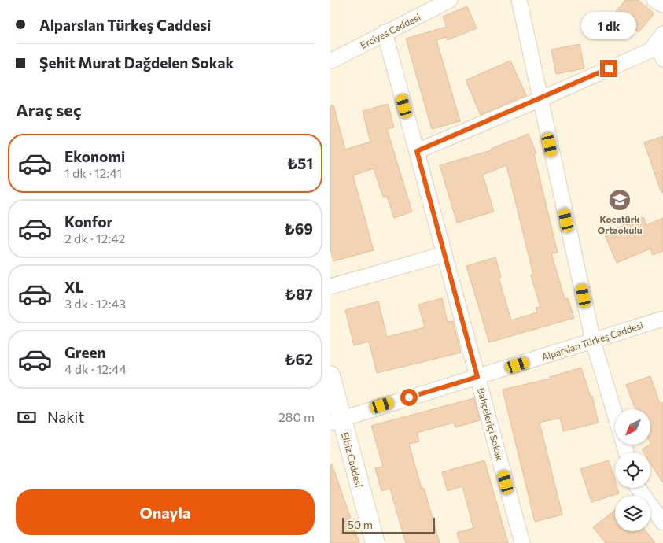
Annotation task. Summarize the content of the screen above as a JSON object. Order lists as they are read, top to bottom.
{
  "streets": {
    "street": [
      "Erciyes Caddesi",
      "Alparslan Türkeş Caddesi",
      "Bahçeleriçi Sokak",
      "Elbiz Caddesi"
    ]
  },
  "crossings": [
    ["Erciyes Caddesi", "Bahçeleriçi Sokak"],
    ["Alparslan Türkeş Caddesi", "Bahçeleriçi Sokak"],
    ["Alparslan Türkeş Caddesi", "Elbiz Caddesi"]
  ],
  "places": {
    "school or university": ["Kocatürk Ortaokulu"]
  },
  "scale_bar": "50 m",
  "north": "bottom left",
  "page": {
    "banner": ["Alparslan Türkeş Caddesi", "Şehit Murat Dağdelen Sokak"],
    "bubble": "1 dk",
    "heading": "Araç seç",
    "list": [
      {
        "name": "Ekonomi",
        "note": "1 dk · 12:41",
        "value": "₺51"
      },
      {
        "name": "Konfor",
        "note": "2 dk · 12:42",
        "value": "₺69"
      },
      {
        "name": "XL",
        "note": "3 dk · 12:43",
        "value": "₺87"
      },
      {
        "name": "Green",
        "note": "4 dk · 12:44",
        "value": "₺62"
      }
    ],
    "pay": ["Nakit", "280 m"],
    "buttons": "Onayla",
    "scale": "50 m"
  }
}
